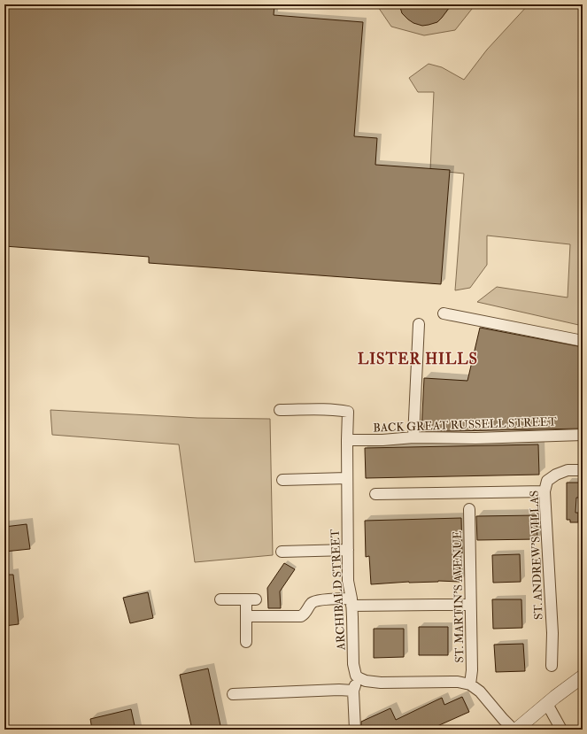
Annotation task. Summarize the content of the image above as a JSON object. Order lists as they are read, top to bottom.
{
  "streets": {
    "street": [
      "BACK GREAT RUSSELL STREET",
      "ST. ANDREW'S VILLAS",
      "ARCHIBALD STREET",
      "ST. MARTIN'S AVENUE"
    ]
  },
  "crossings": [
    ["BACK GREAT RUSSELL STREET", "ARCHIBALD STREET"]
  ],
  "districts": ["LISTER HILLS"]
}
